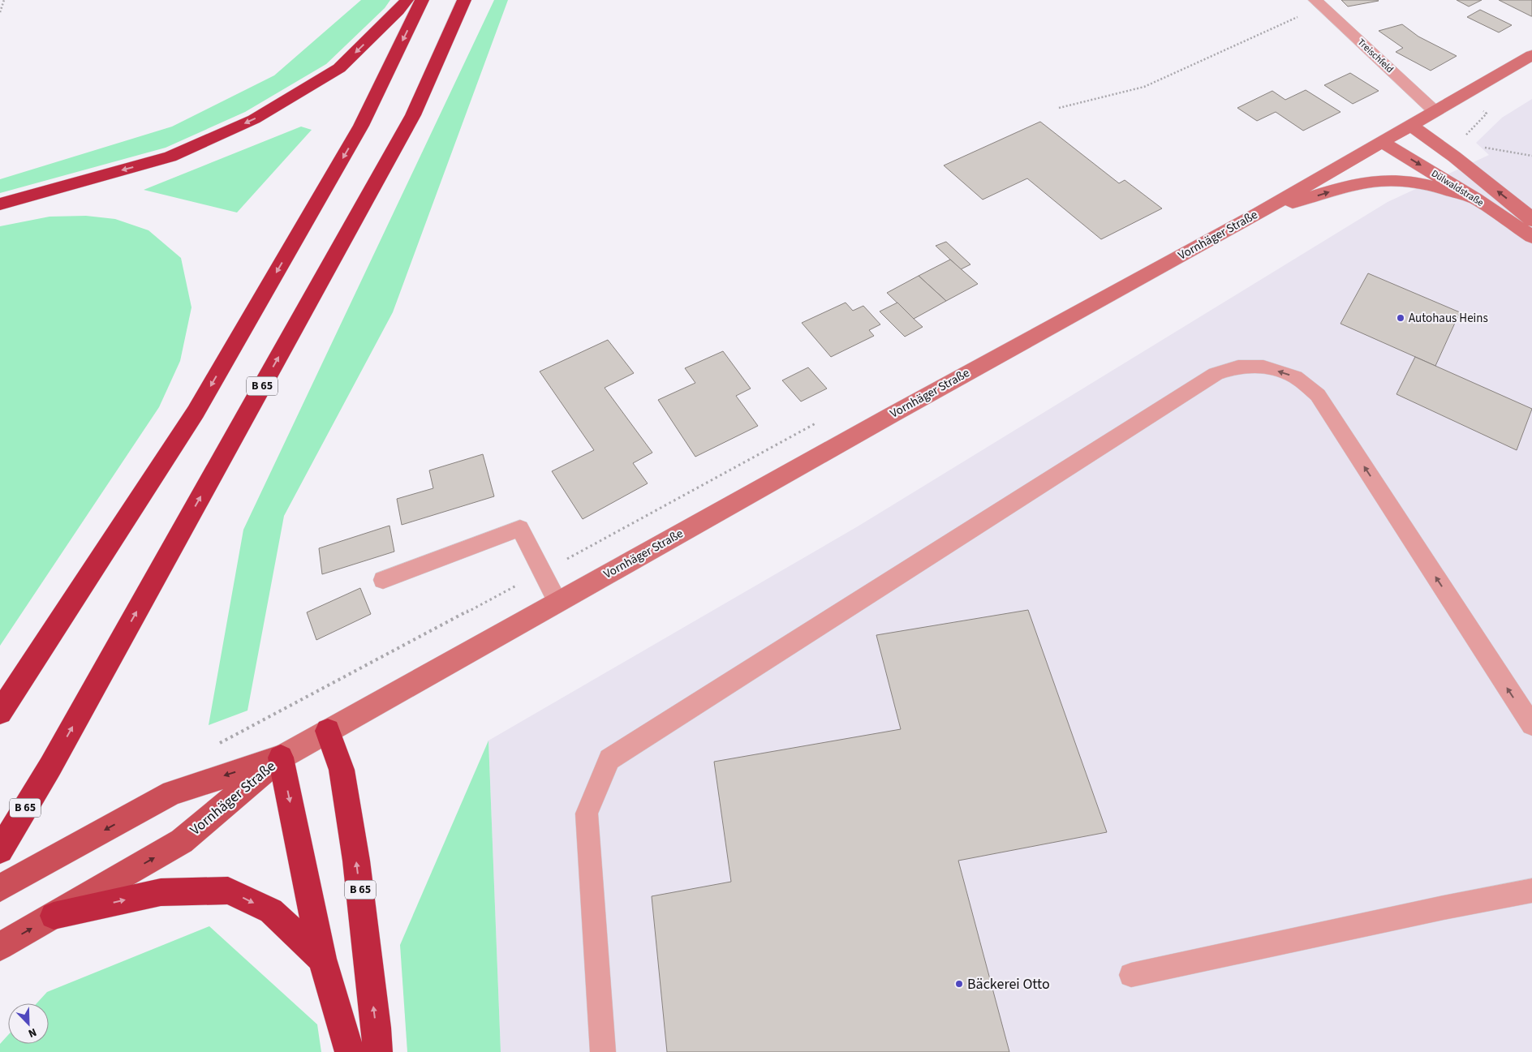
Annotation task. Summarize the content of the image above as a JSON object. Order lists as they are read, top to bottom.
{
  "streets": {
    "highway": ["B 65"],
    "main road": ["Dülwaldstraße", "Vornhäger Straße"],
    "street": ["Treischfeld"]
  },
  "crossings": [
    ["Treischfeld", "Vornhäger Straße"],
    ["Dülwaldstraße", "Vornhäger Straße"],
    ["Vornhäger Straße", "B 65"]
  ],
  "places": ["Autohaus Heins", "Bäckerei Otto"],
  "north": "bottom right"
}
